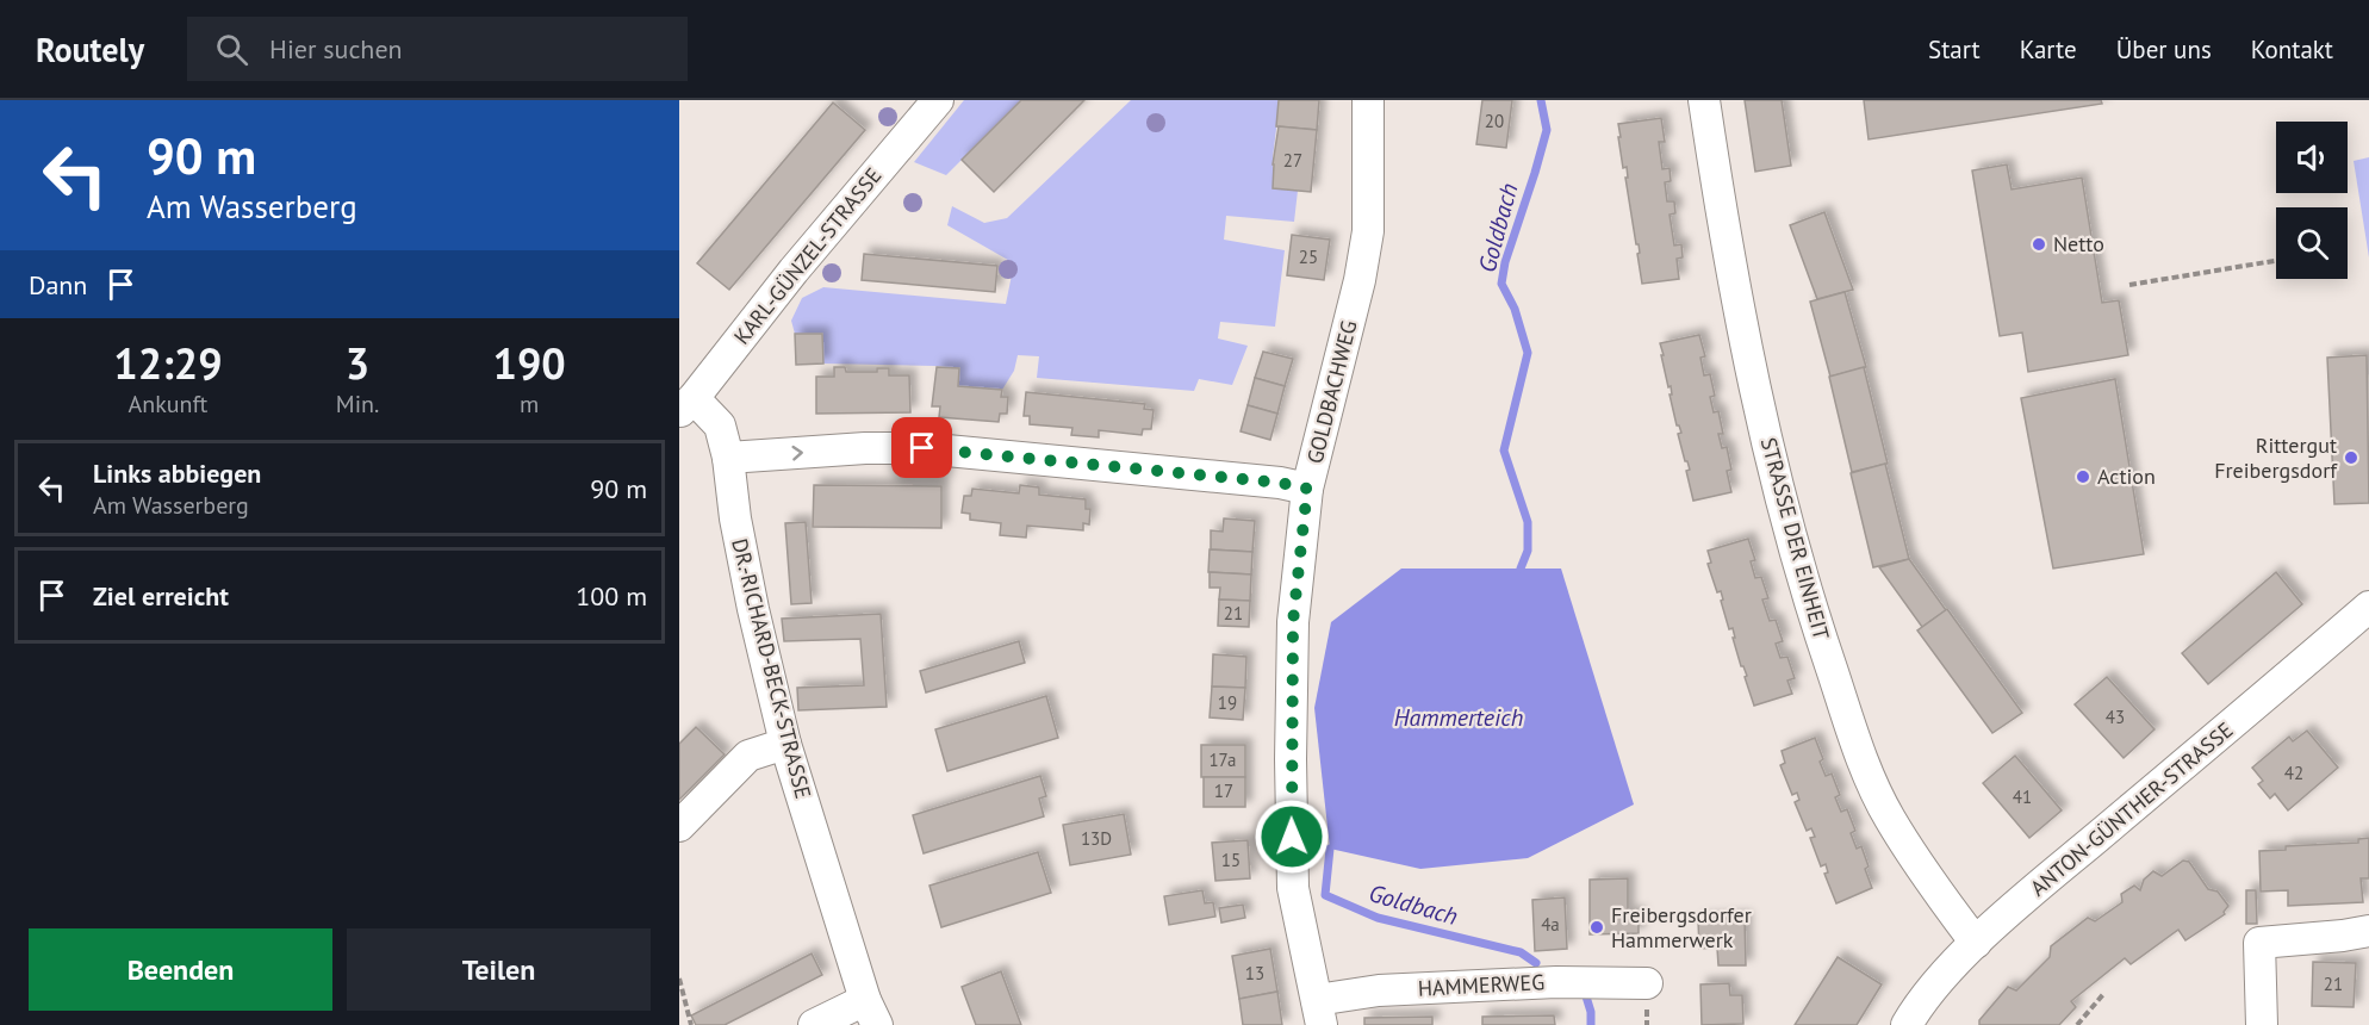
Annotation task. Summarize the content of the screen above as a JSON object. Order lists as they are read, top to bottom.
{
  "streets": {
    "street": [
      "KARL-GÜNZEL-STRASSE",
      "GOLDBACHWEG",
      "STRASSE DER EINHEIT",
      "DR.-RICHARD-BECK-STRASSE",
      "ANTON-GÜNTHER-STRASSE",
      "HAMMERWEG"
    ]
  },
  "crossings": [
    ["KARL-GÜNZEL-STRASSE", "DR.-RICHARD-BECK-STRASSE"],
    ["GOLDBACHWEG", "HAMMERWEG"],
    ["STRASSE DER EINHEIT", "ANTON-GÜNTHER-STRASSE"]
  ],
  "water": ["Goldbach", "Hammerteich"],
  "places": [
    "Netto",
    "Rittergut Freibergsdorf",
    "Action",
    "Freibergsdorfer Hammerwerk"
  ],
  "house_numbers": [
    "20",
    "27",
    "25",
    "21",
    "19",
    "43",
    "17a",
    "42",
    "17",
    "41",
    "13D",
    "15",
    "4a",
    "13",
    "21"
  ],
  "page": {
    "header": "Routely",
    "search": "Hier suchen",
    "nav": [
      "Start",
      "Karte",
      "Über uns",
      "Kontakt"
    ],
    "turn": ["90 m", "Am Wasserberg"],
    "then": "Dann",
    "eta": [
      "12:29",
      "Ankunft",
      "3",
      "Min.",
      "190",
      "m"
    ],
    "list": [
      {
        "name": "Links abbiegen",
        "note": "Am Wasserberg",
        "value": "90 m"
      },
      {
        "name": "Ziel erreicht",
        "value": "100 m"
      }
    ],
    "buttons": ["Beenden", "Teilen"]
  }
}
